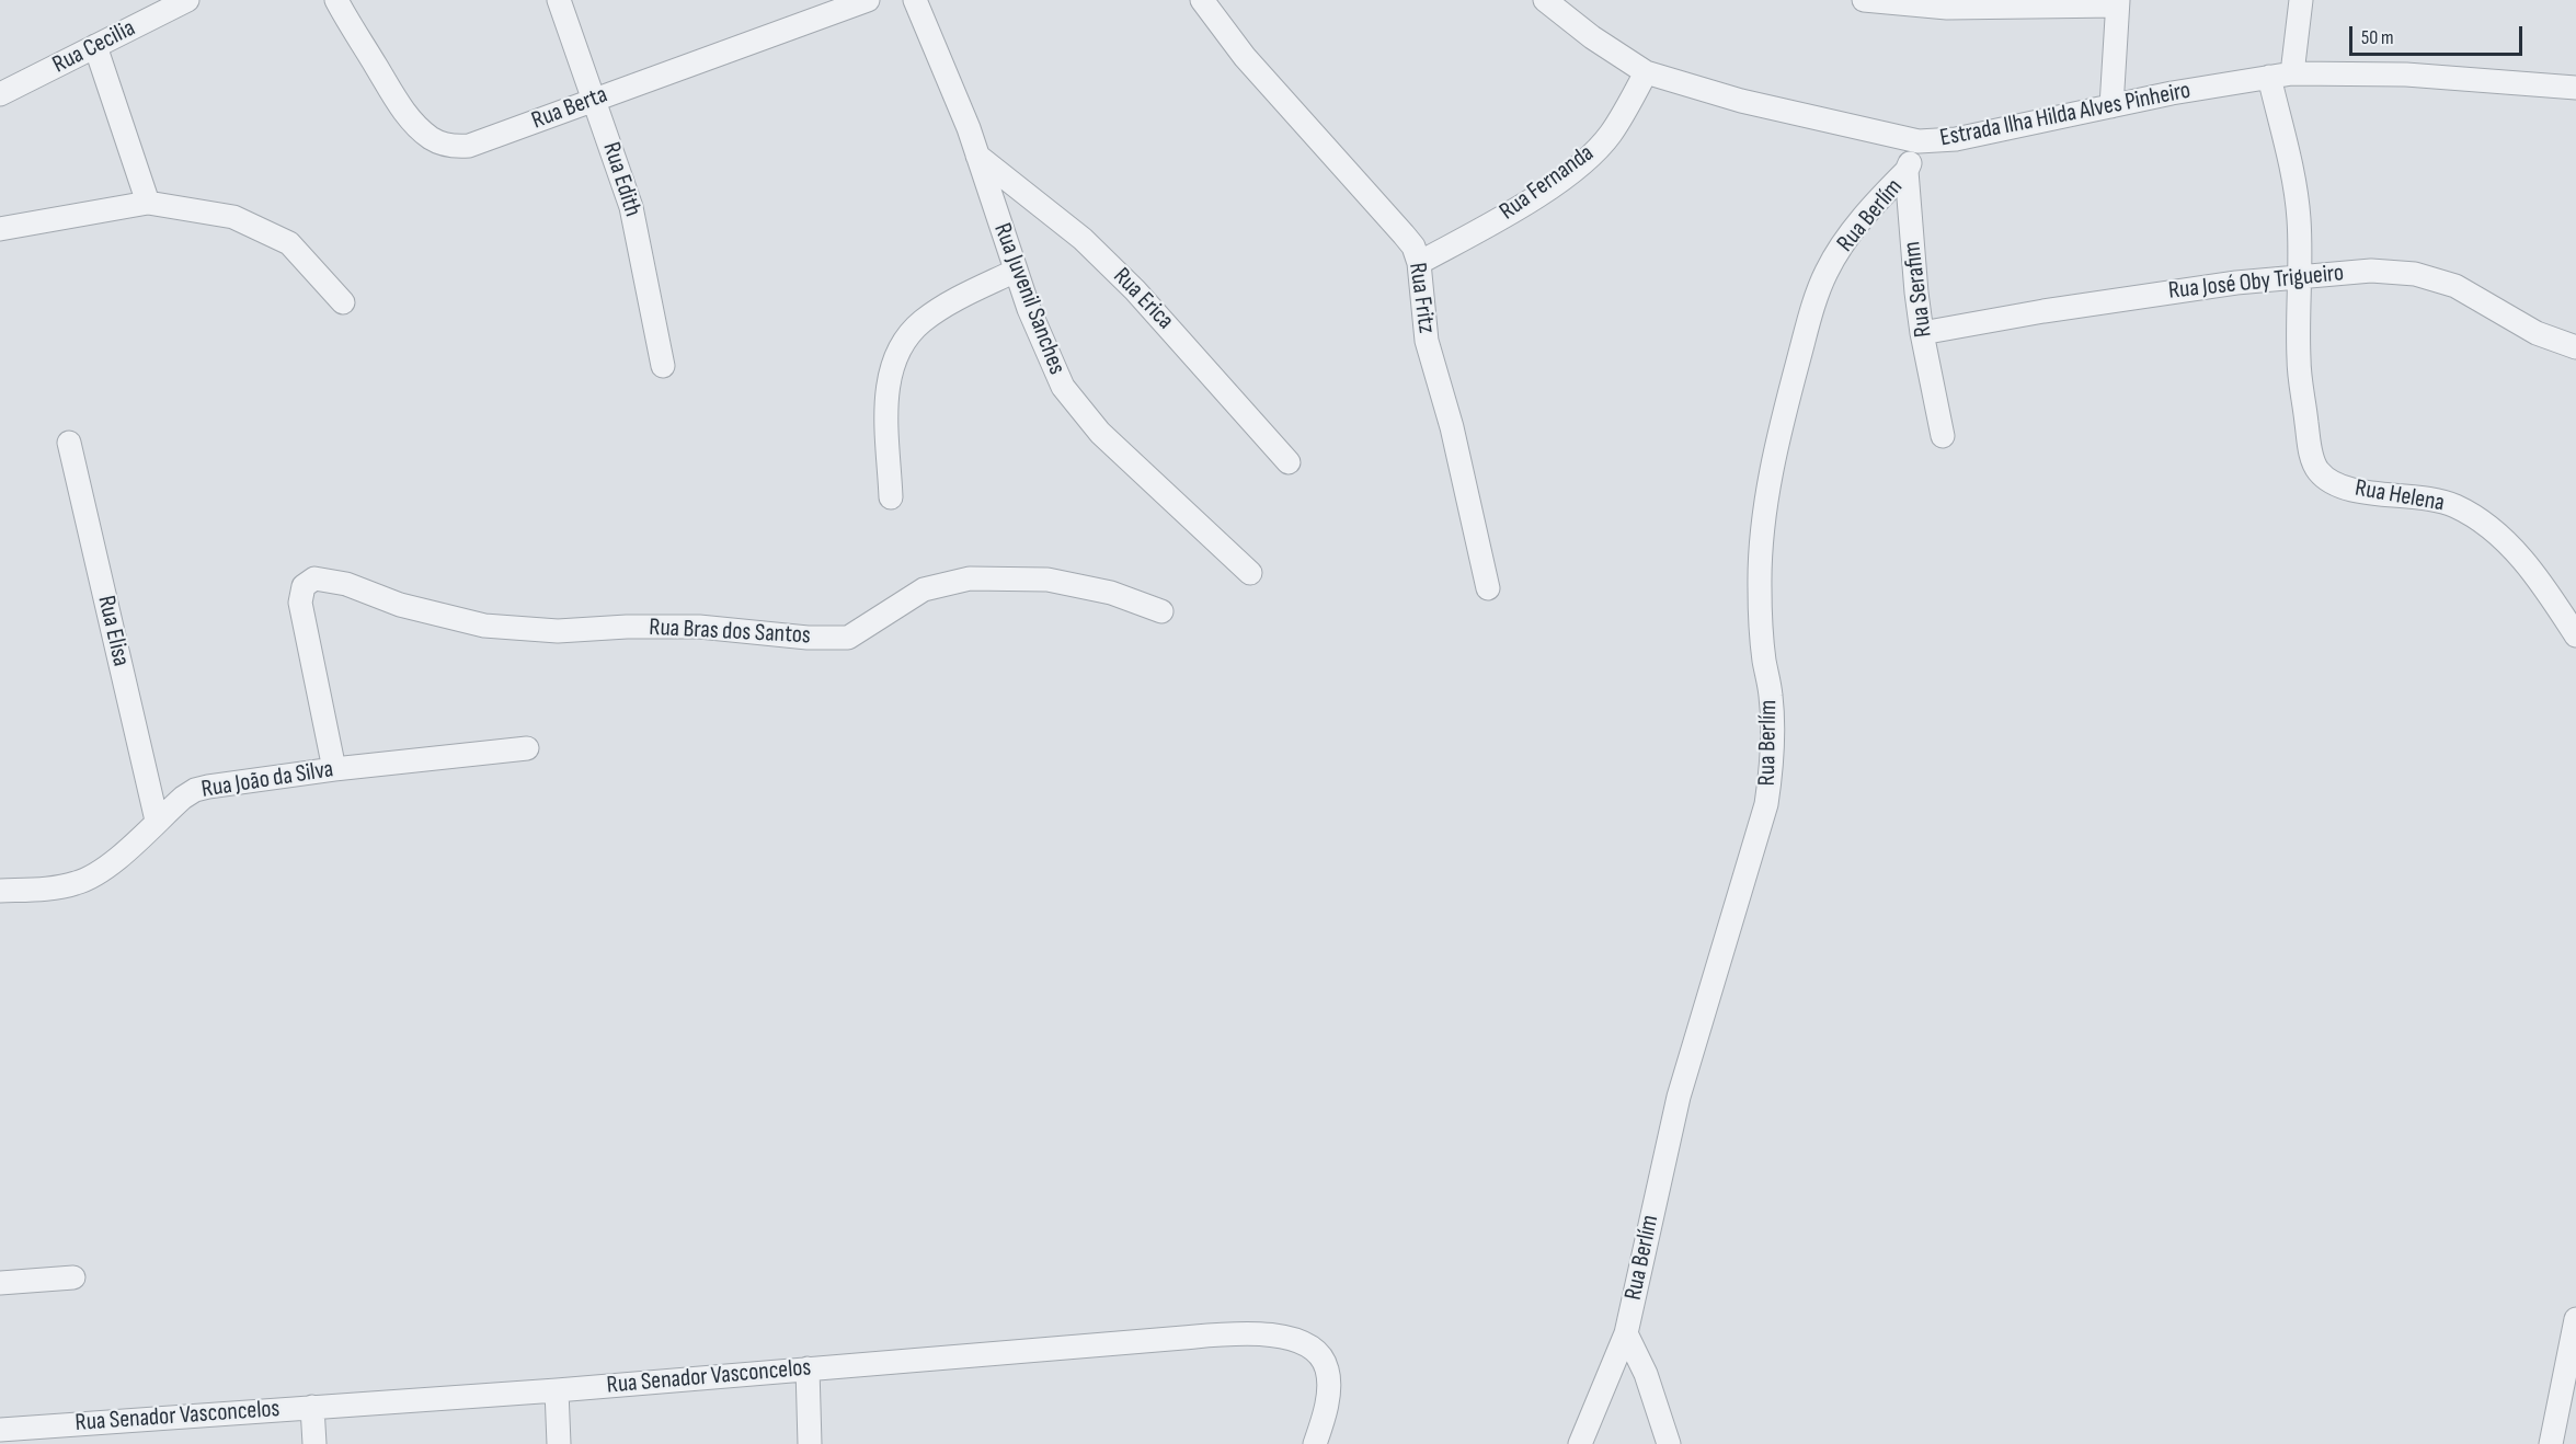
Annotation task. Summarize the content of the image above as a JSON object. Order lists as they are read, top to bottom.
{
  "streets": {
    "street": [
      "Rua Cecilia",
      "Rua Berta",
      "Estrada Ilha Hilda Alves Pinheiro",
      "Rua Edith",
      "Rua Fernanda",
      "Rua Berlím",
      "Rua José Oby Trigueiro",
      "Rua Serafim",
      "Rua Fritz",
      "Rua Juvenil Sanches",
      "Rua Erica",
      "Rua Helena",
      "Rua Elisa",
      "Rua Bras dos Santos",
      "Rua João da Silva",
      "Rua Senador Vasconcelos"
    ]
  },
  "crossings": [
    ["Rua Berta", "Rua Edith"],
    ["Estrada Ilha Hilda Alves Pinheiro", "Rua Fernanda"],
    ["Estrada Ilha Hilda Alves Pinheiro", "Rua Serafim"],
    ["Rua Fernanda", "Rua Fritz"],
    ["Rua Berlím", "Rua Serafim"],
    ["Rua José Oby Trigueiro", "Rua Serafim"],
    ["Rua José Oby Trigueiro", "Rua Helena"],
    ["Rua Juvenil Sanches", "Rua Erica"],
    ["Rua Elisa", "Rua João da Silva"],
    ["Rua Bras dos Santos", "Rua João da Silva"]
  ],
  "scale_bar": "50 m"
}
